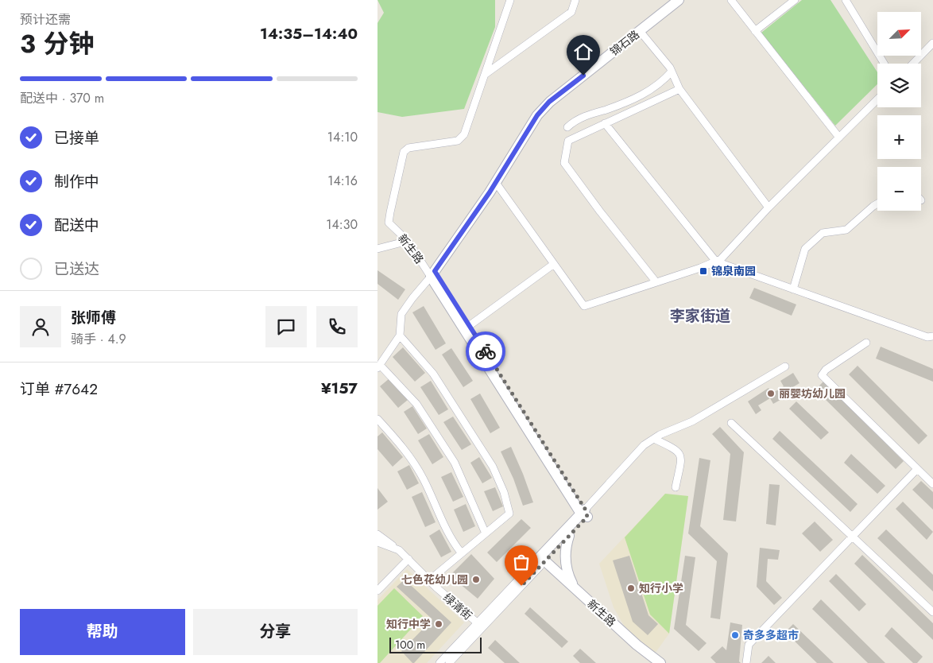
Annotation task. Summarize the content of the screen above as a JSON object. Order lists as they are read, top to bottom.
{
  "streets": {
    "street": ["锦石路", "新生路", "绿清街"]
  },
  "crossings": [
    ["锦石路", "新生路"]
  ],
  "districts": ["李家街道"],
  "places": {
    "transit": ["锦泉南园"],
    "other": [
      "丽婴坊幼儿园",
      "七色花幼儿园",
      "知行小学",
      "知行中学",
      "奇多多超市"
    ]
  },
  "scale_bar": "100 m",
  "north": "top right",
  "page": {
    "heading": ["3 分钟", "预计还需", "14:35–14:40"],
    "panel": [
      "张师傅",
      "骑手 · 4.9",
      "订单 #7642",
      "¥157"
    ],
    "map_buttons": ["+", "−"],
    "bar": "配送中 · 370 m",
    "list": [
      ["已接单", "14:10"],
      ["制作中", "14:16"],
      ["配送中", "14:30"],
      "已送达"
    ],
    "buttons": ["帮助", "分享"],
    "scale": "100 m"
  }
}
